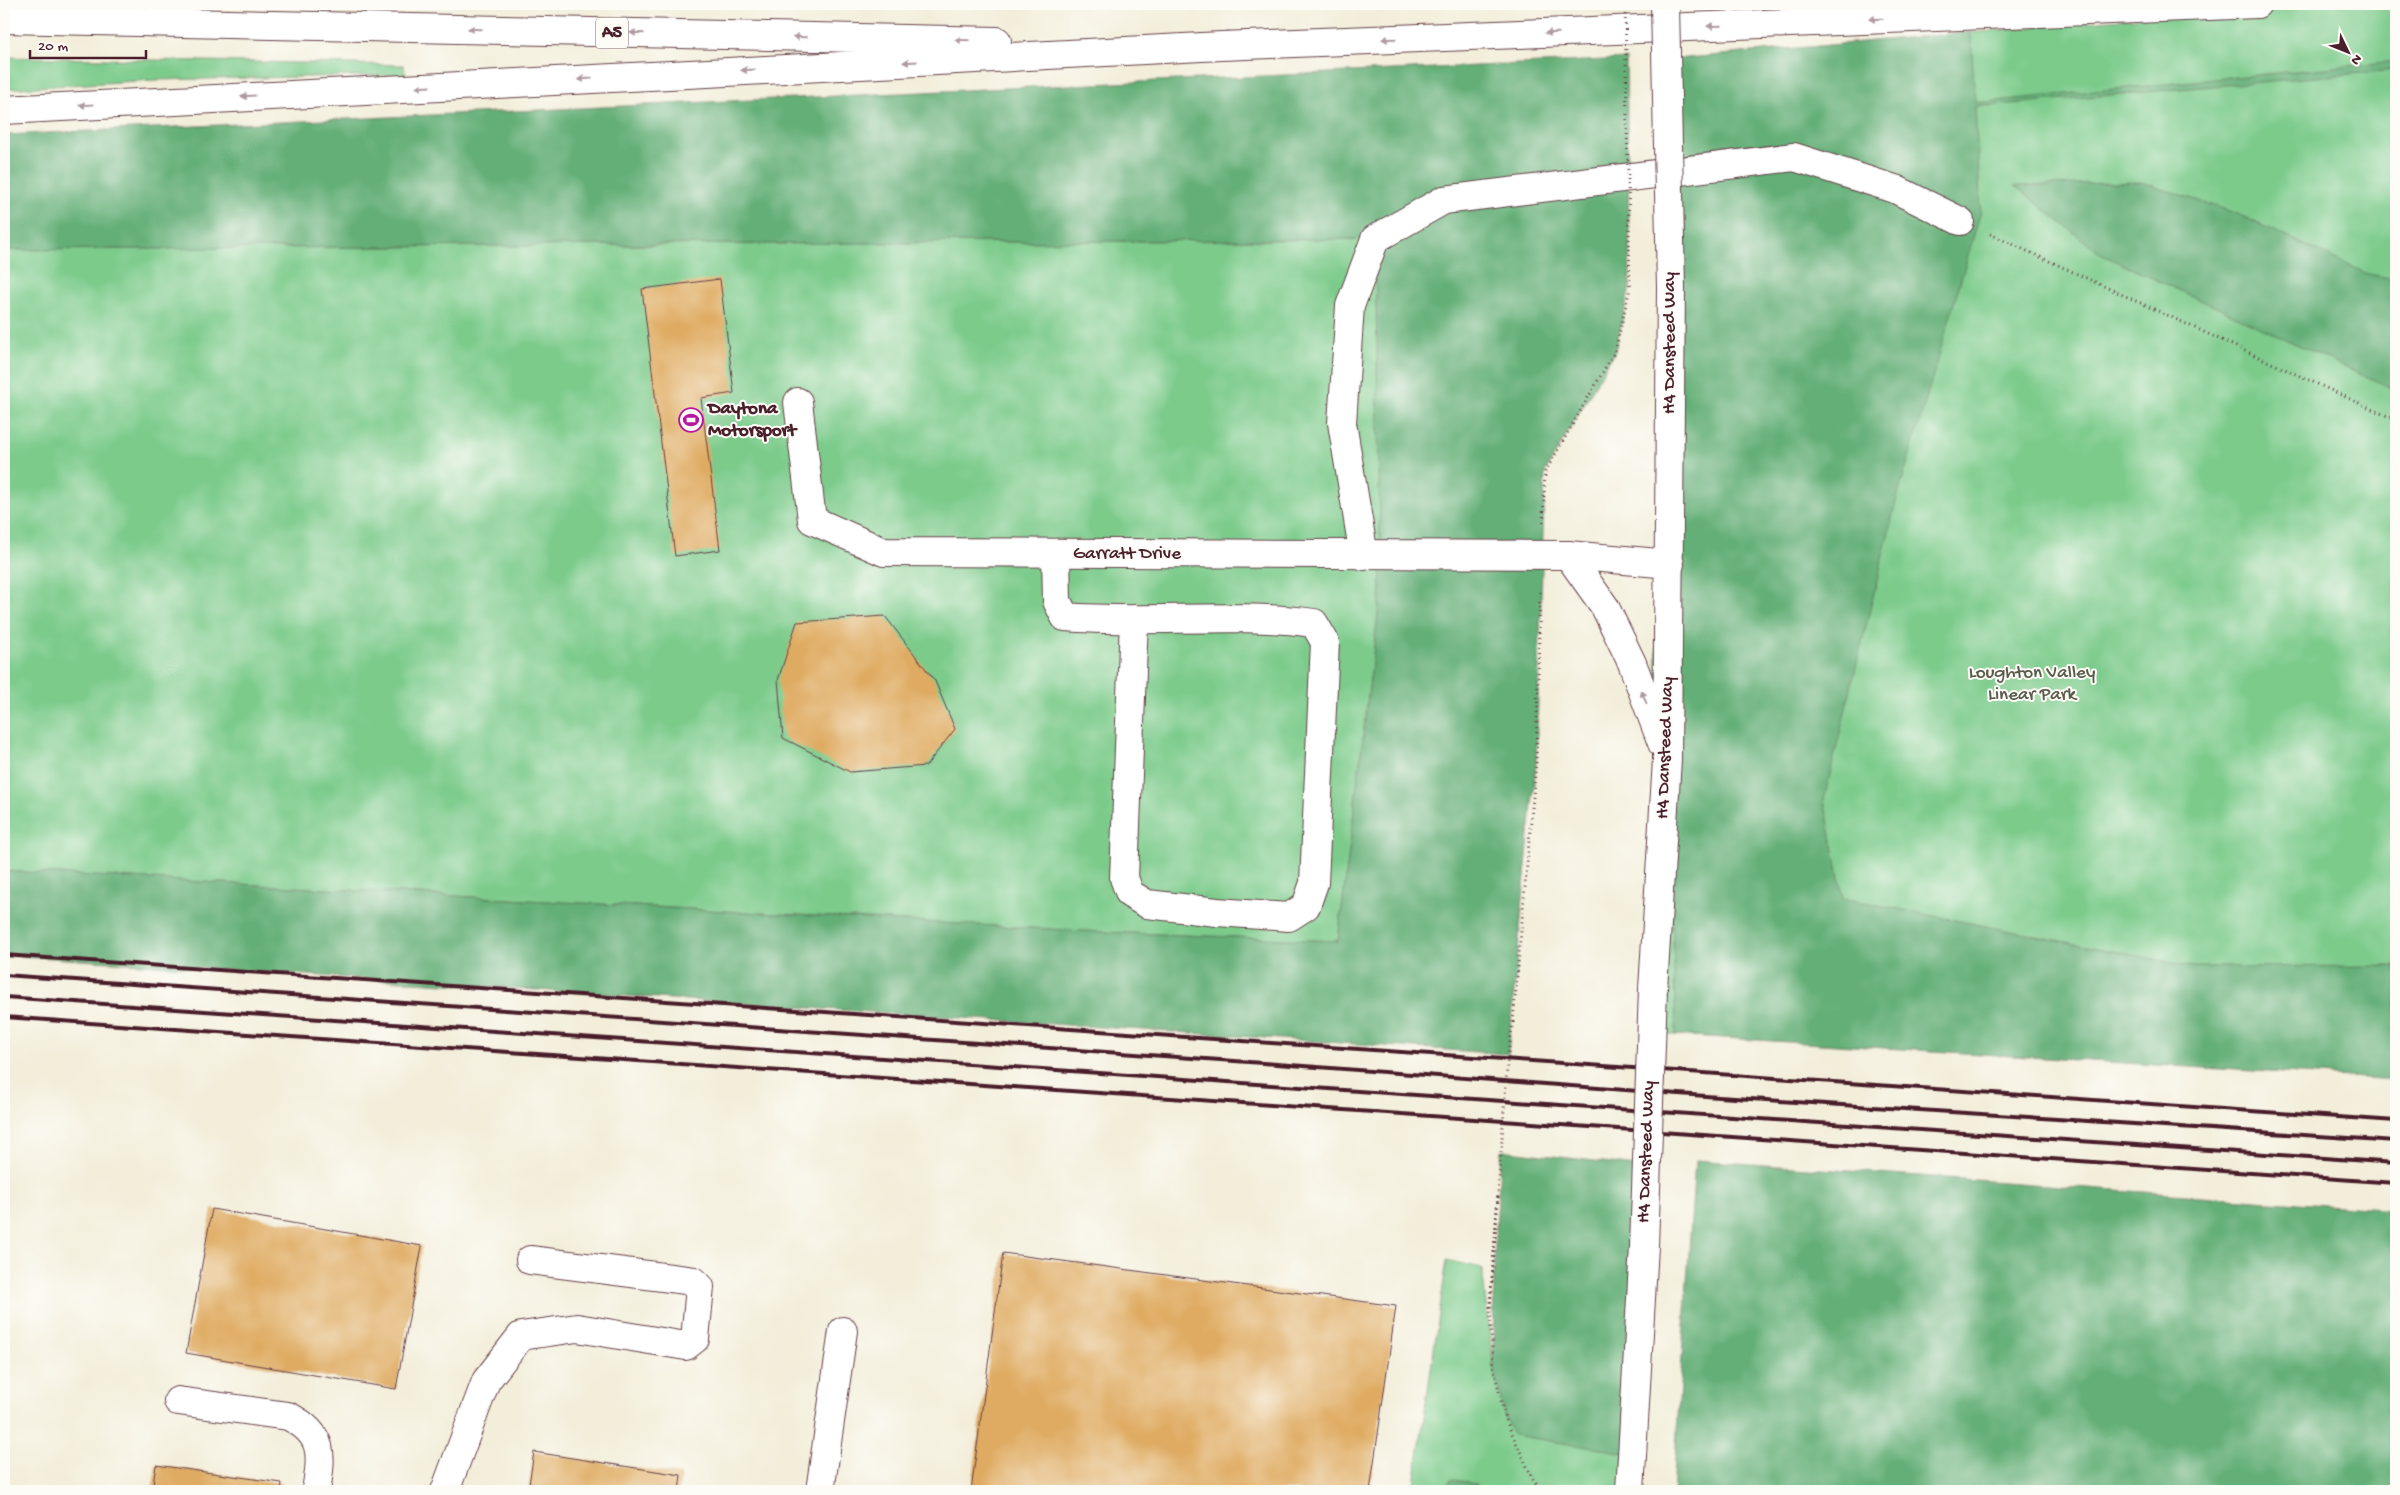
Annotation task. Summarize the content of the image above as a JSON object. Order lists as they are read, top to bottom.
{
  "streets": {
    "main road": ["A5", "H4 Dansteed Way", "Garratt Drive"]
  },
  "crossings": [
    ["H4 Dansteed Way", "Garratt Drive"]
  ],
  "parks": ["Loughton Valley Linear Park"],
  "places": {
    "sports": ["Daytona Motorsport"]
  },
  "scale_bar": "20 m",
  "north": "bottom right"
}
